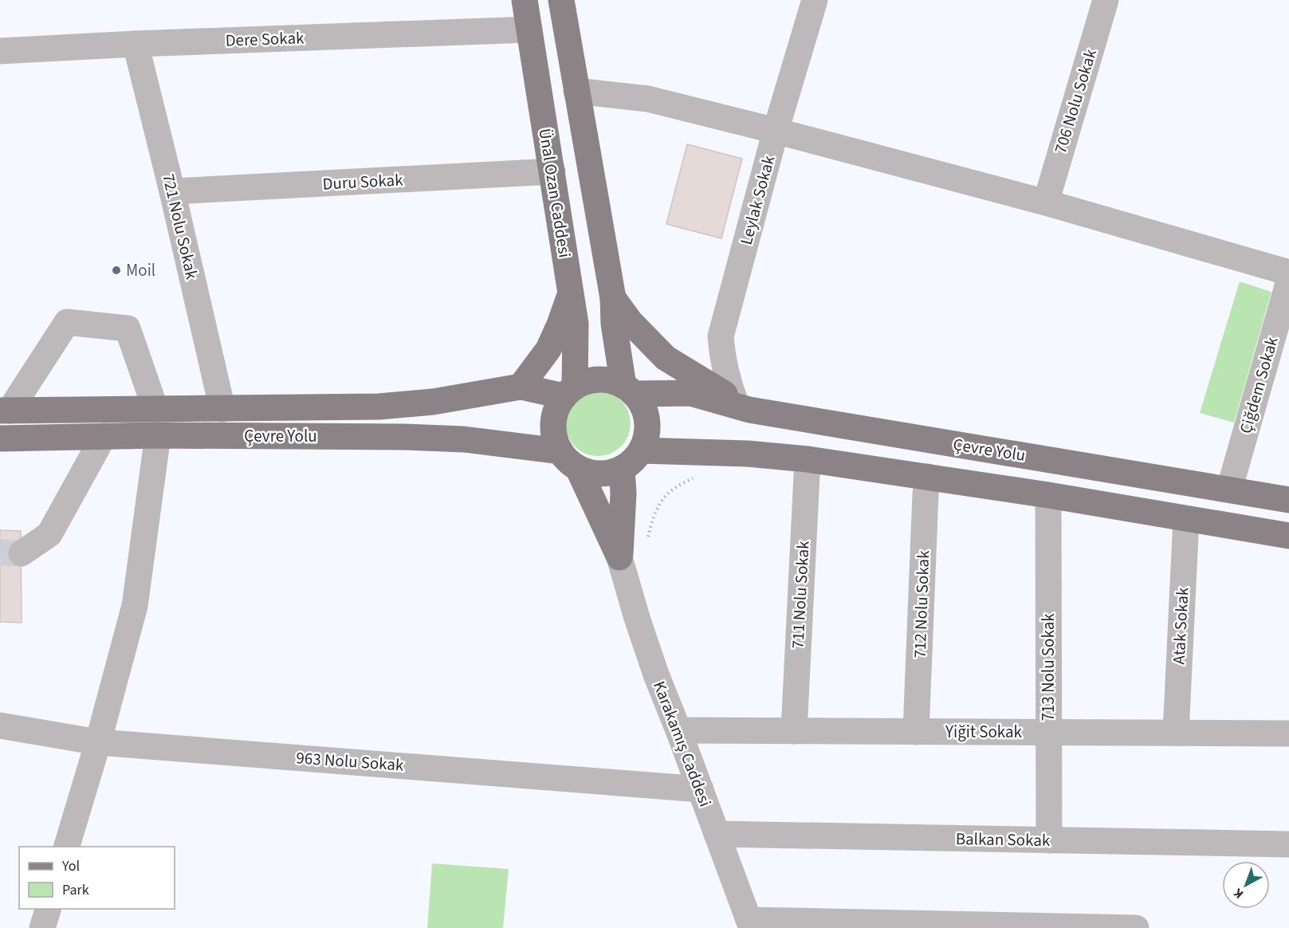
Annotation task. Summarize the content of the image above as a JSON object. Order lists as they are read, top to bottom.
{
  "streets": {
    "main road": ["Ünal Ozan Caddesi", "Çevre Yolu"],
    "street": [
      "Dere Sokak",
      "706 Nolu Sokak",
      "Duru Sokak",
      "Leylak Sokak",
      "721 Nolu Sokak",
      "Çiğdem Sokak",
      "711 Nolu Sokak",
      "712 Nolu Sokak",
      "Atak Sokak",
      "713 Nolu Sokak",
      "Yiğit Sokak",
      "Karakamış Caddesi",
      "963 Nolu Sokak",
      "Balkan Sokak"
    ]
  },
  "crossings": [
    ["Dere Sokak", "Ünal Ozan Caddesi"],
    ["Dere Sokak", "721 Nolu Sokak"],
    ["Duru Sokak", "Ünal Ozan Caddesi"],
    ["Duru Sokak", "721 Nolu Sokak"],
    ["Ünal Ozan Caddesi", "Çevre Yolu"],
    ["Leylak Sokak", "Çevre Yolu"],
    ["721 Nolu Sokak", "Çevre Yolu"],
    ["Çiğdem Sokak", "Çevre Yolu"],
    ["711 Nolu Sokak", "Yiğit Sokak"],
    ["712 Nolu Sokak", "Yiğit Sokak"],
    ["Atak Sokak", "Yiğit Sokak"],
    ["713 Nolu Sokak", "Yiğit Sokak"],
    ["713 Nolu Sokak", "Balkan Sokak"],
    ["Yiğit Sokak", "Karakamış Caddesi"],
    ["Karakamış Caddesi", "963 Nolu Sokak"],
    ["Karakamış Caddesi", "Balkan Sokak"]
  ],
  "places": ["Moil"],
  "legend": ["Yol", "Park"],
  "north": "bottom left"
}
